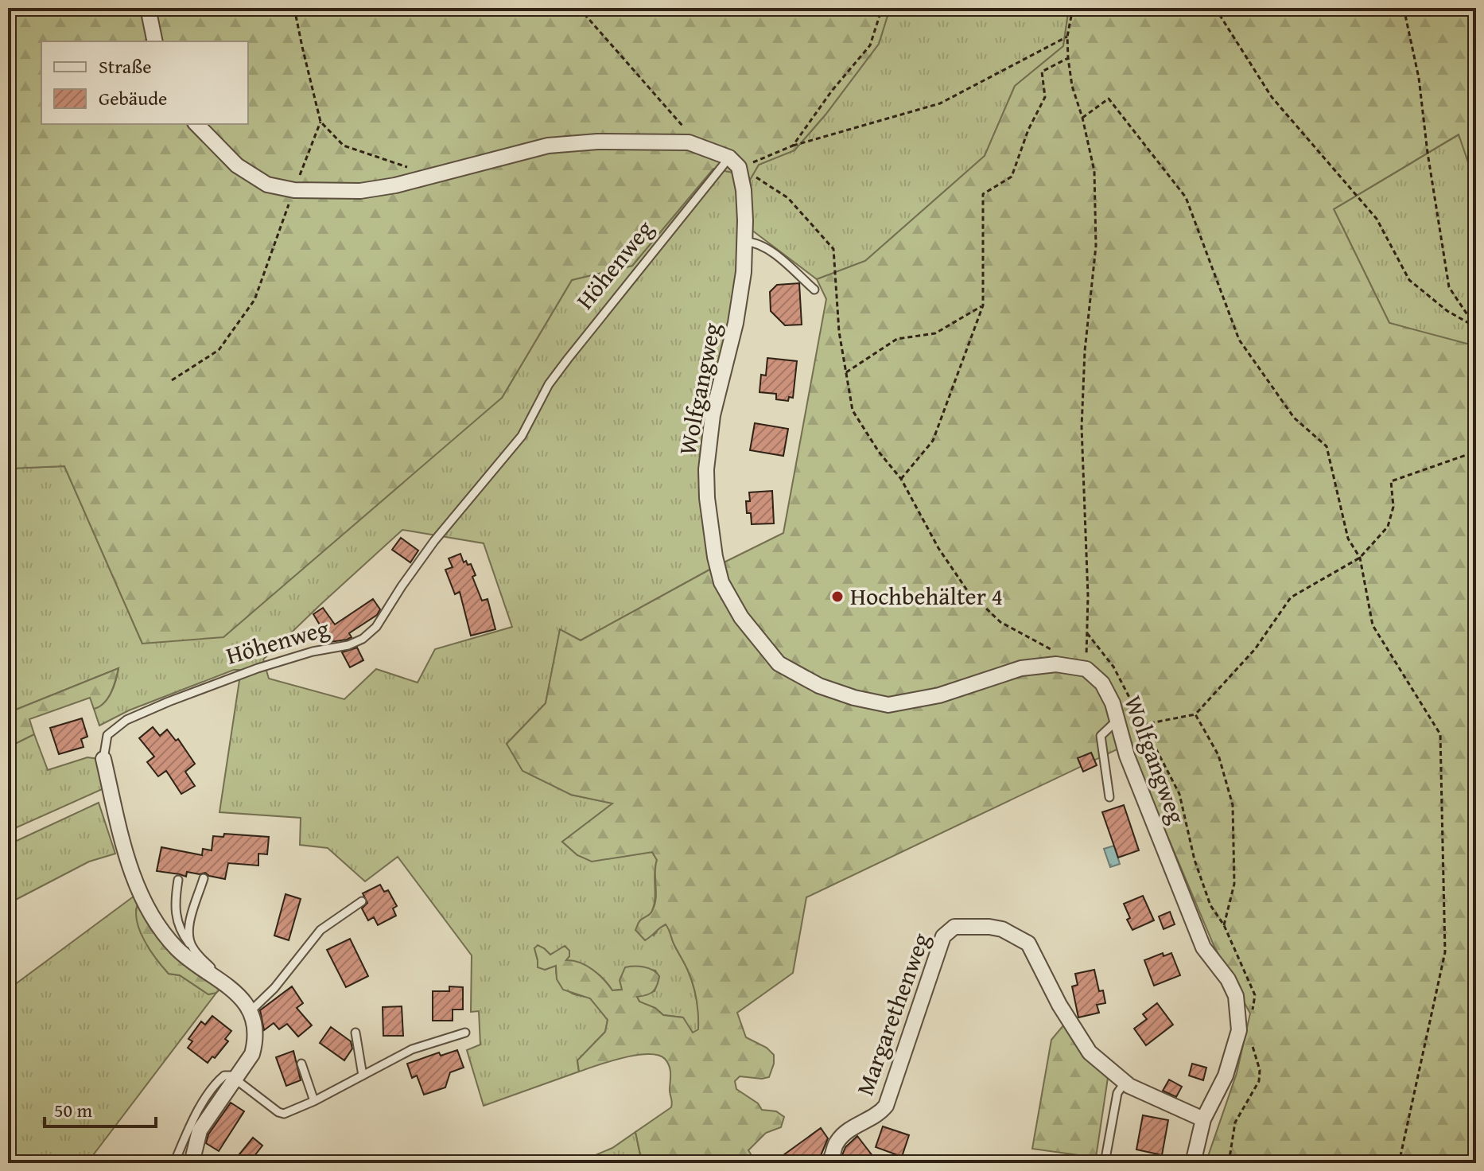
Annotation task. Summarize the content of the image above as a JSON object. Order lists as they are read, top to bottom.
{
  "streets": {
    "street": ["Höhenweg", "Wolfgangweg", "Margarethenweg"]
  },
  "crossings": [
    ["Wolfgangweg", "Margarethenweg"]
  ],
  "places": ["Hochbehälter 4"],
  "legend": ["Straße", "Gebäude"],
  "scale_bar": "50 m"
}
